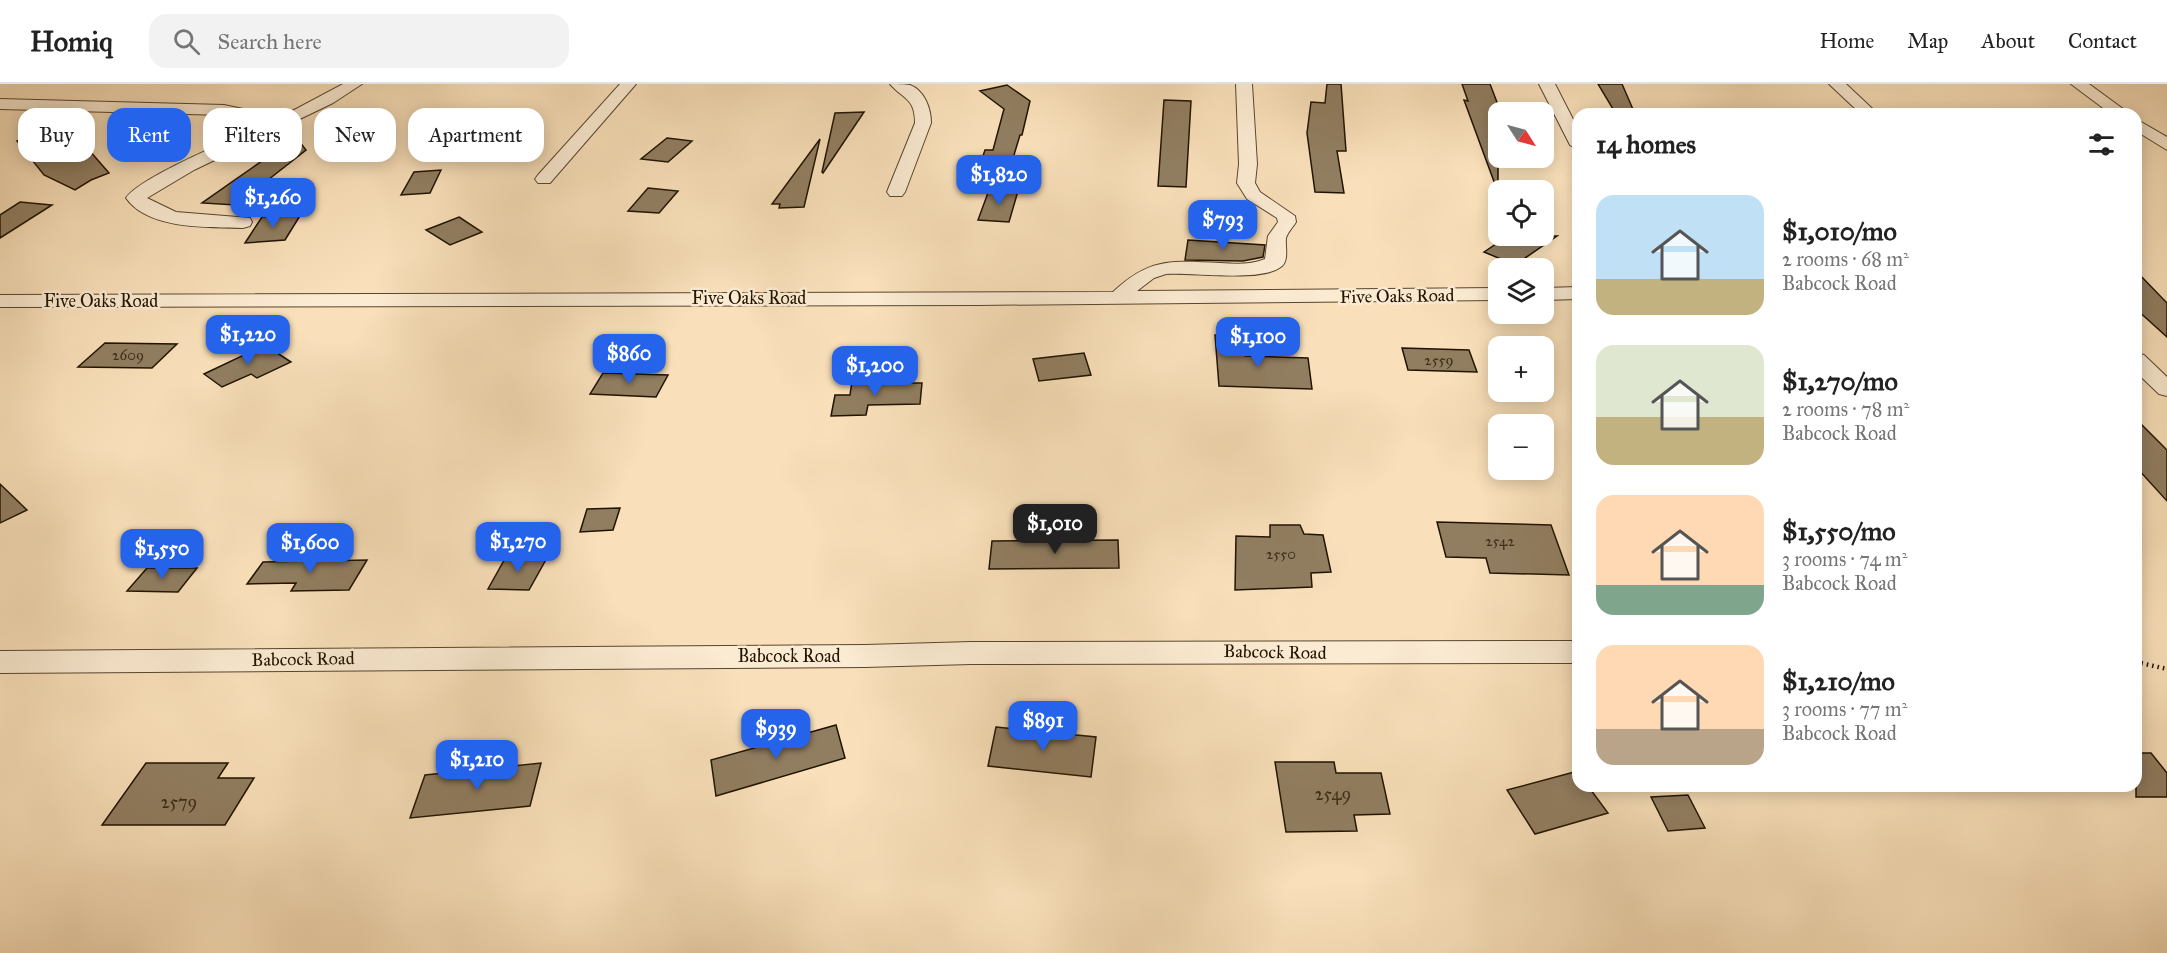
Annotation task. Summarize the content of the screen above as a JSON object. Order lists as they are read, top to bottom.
{
  "streets": {
    "street": ["Five Oaks Road", "Babcock Road"]
  },
  "house_numbers": [
    "2609",
    "2559",
    "2542",
    "2550",
    "2549",
    "2579"
  ],
  "north": "bottom right",
  "page": {
    "header": "Homiq",
    "search": "Search here",
    "nav": [
      "Home",
      "Map",
      "About",
      "Contact"
    ],
    "map_buttons": ["+", "−"],
    "chip": [
      "Buy",
      "Rent",
      "Filters",
      "New",
      "Apartment"
    ],
    "heading": "14 homes",
    "price": [
      "$1,820",
      "$1,260",
      "$793",
      "$1,220",
      "$1,100",
      "$860",
      "$1,200",
      "$1,010",
      "$1,270",
      "$1,600",
      "$1,550",
      "$891",
      "$939",
      "$1,210"
    ],
    "list": [
      {
        "name": "$1,010/mo",
        "note": "2 rooms · 68 m² · Babcock Road"
      },
      {
        "name": "$1,270/mo",
        "note": "2 rooms · 78 m² · Babcock Road"
      },
      {
        "name": "$1,550/mo",
        "note": "3 rooms · 74 m² · Babcock Road"
      },
      {
        "name": "$1,210/mo",
        "note": "3 rooms · 77 m² · Babcock Road"
      }
    ]
  }
}
